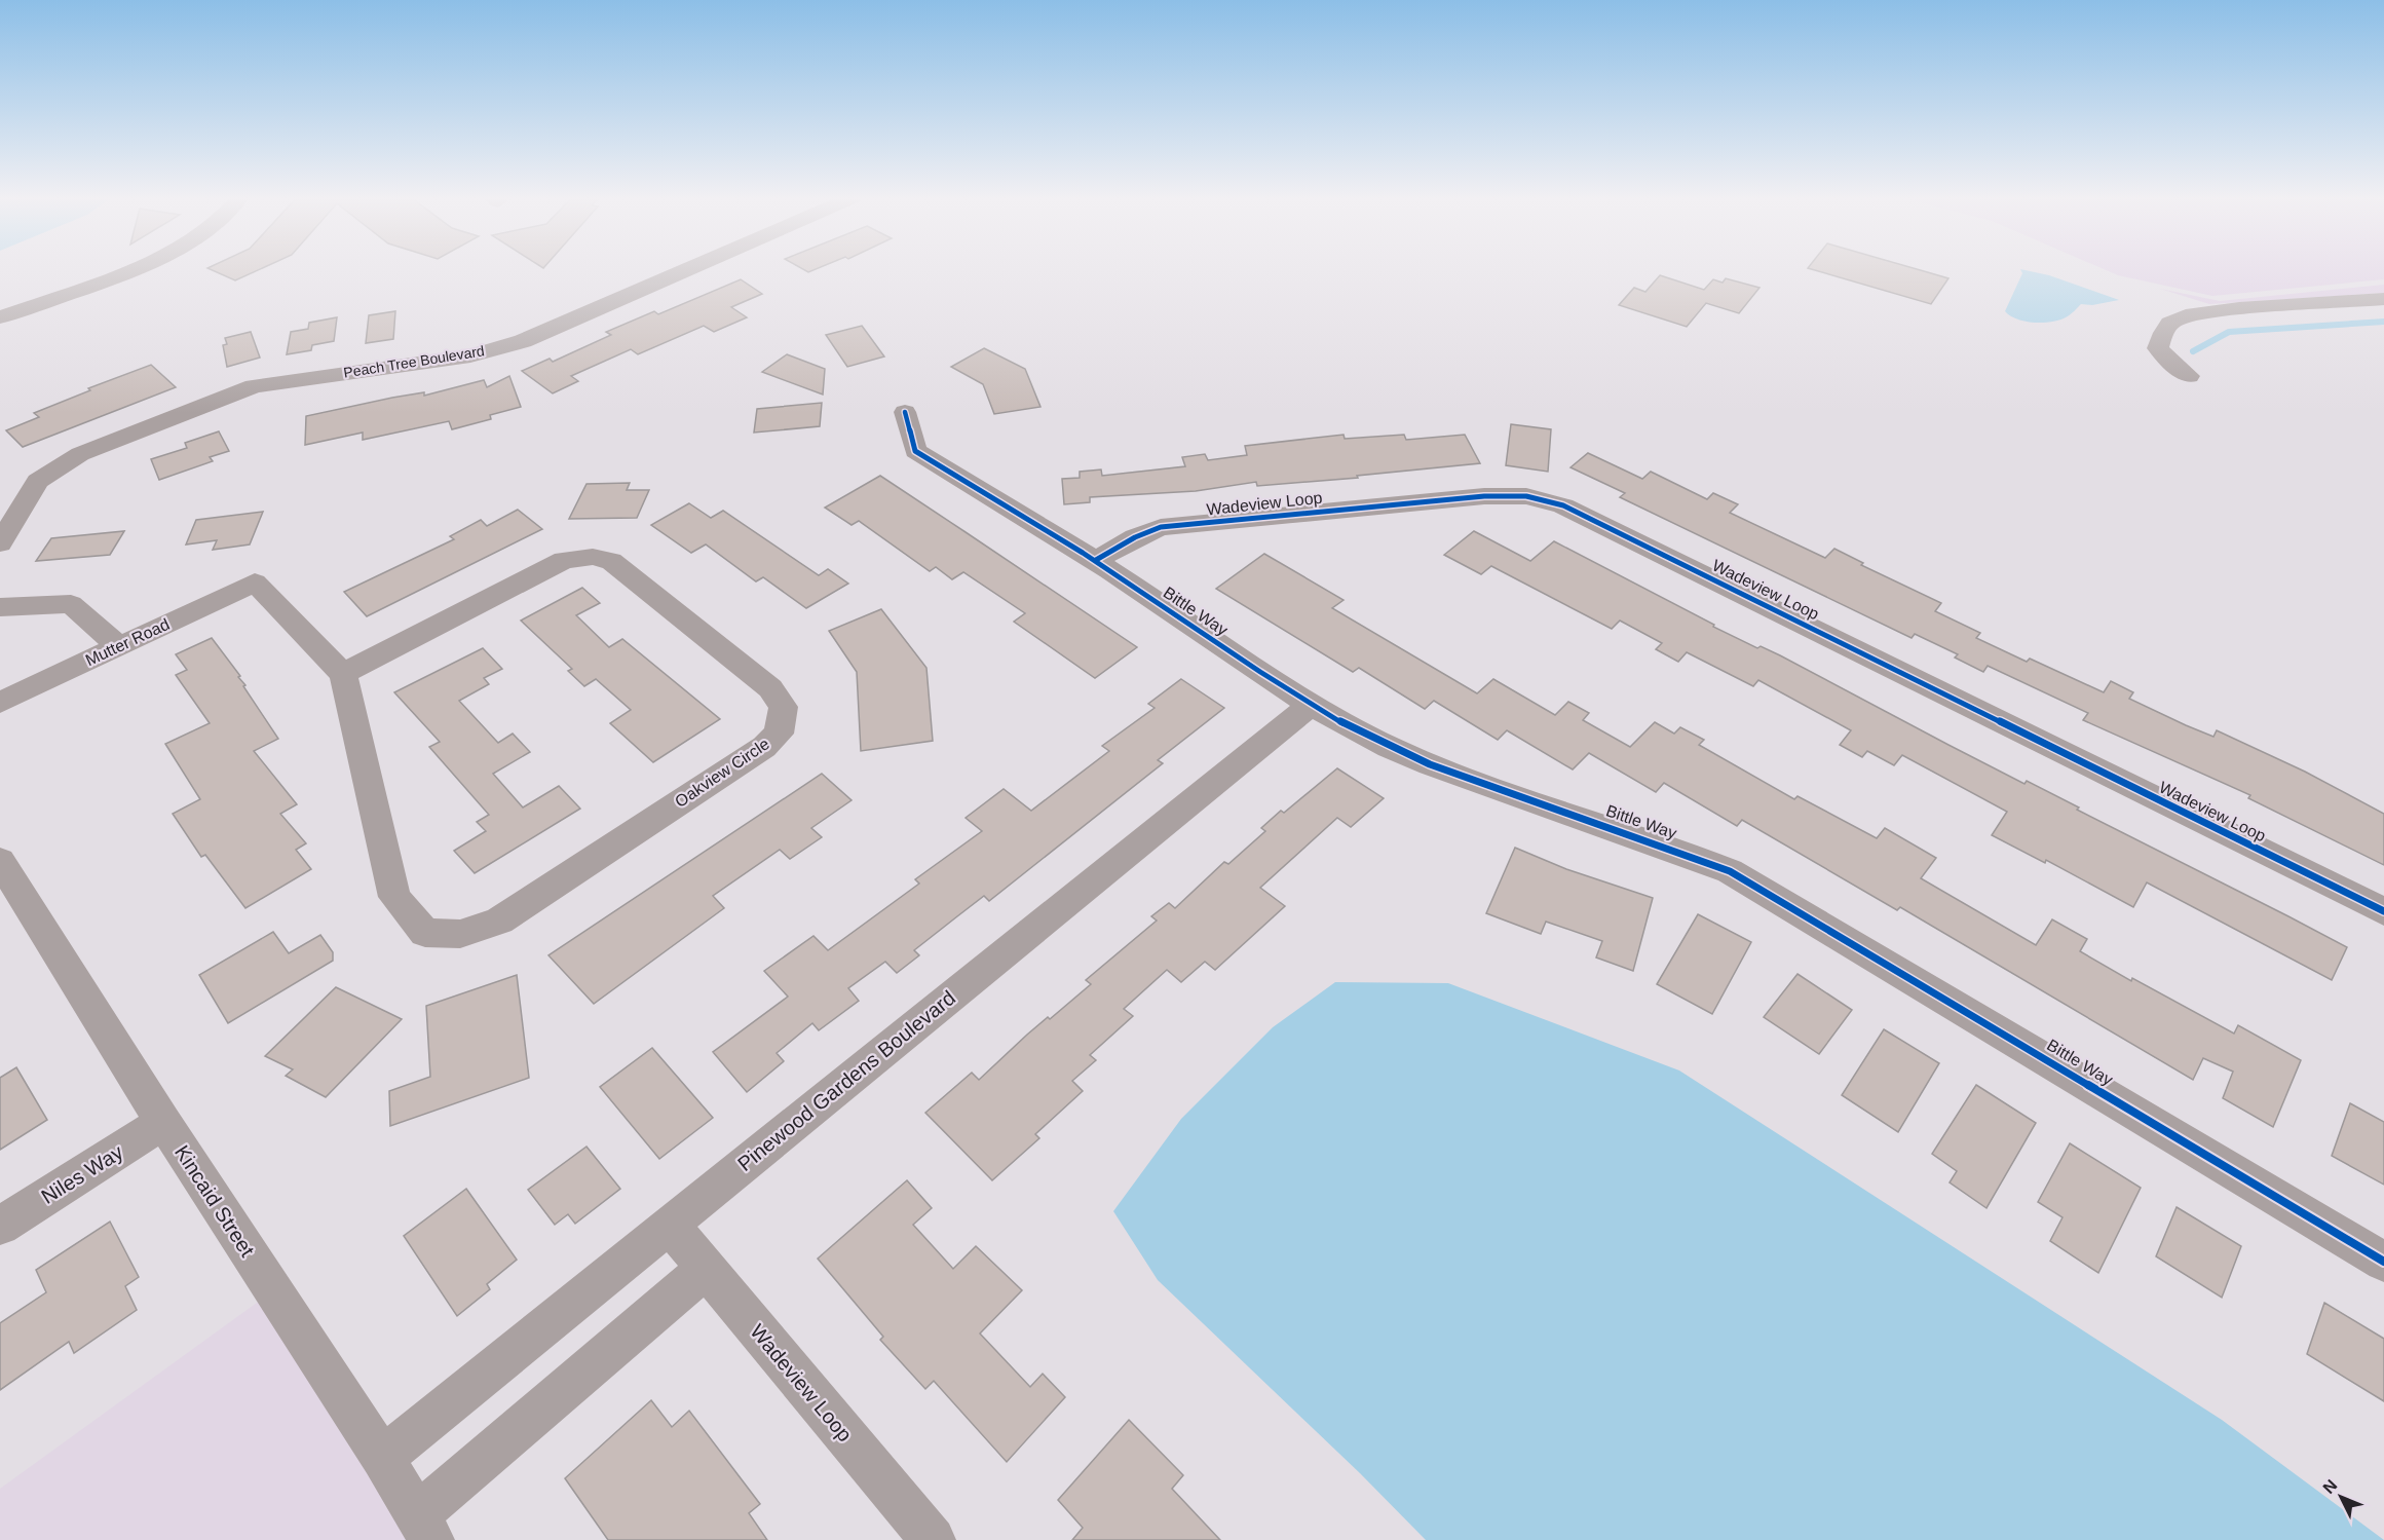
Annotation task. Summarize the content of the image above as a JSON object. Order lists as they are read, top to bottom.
{
  "streets": {
    "street": [
      "Peach Tree Boulevard",
      "Wadeview Loop",
      "Bittle Way",
      "Mutter Road",
      "Oakview Circle",
      "Pinewood Gardens Boulevard",
      "Niles Way",
      "Kincaid Street"
    ]
  },
  "crossings": [
    ["Wadeview Loop", "Bittle Way"],
    ["Wadeview Loop", "Pinewood Gardens Boulevard"],
    ["Bittle Way", "Pinewood Gardens Boulevard"],
    ["Mutter Road", "Oakview Circle"],
    ["Pinewood Gardens Boulevard", "Kincaid Street"],
    ["Niles Way", "Kincaid Street"]
  ],
  "north": "top left"
}
